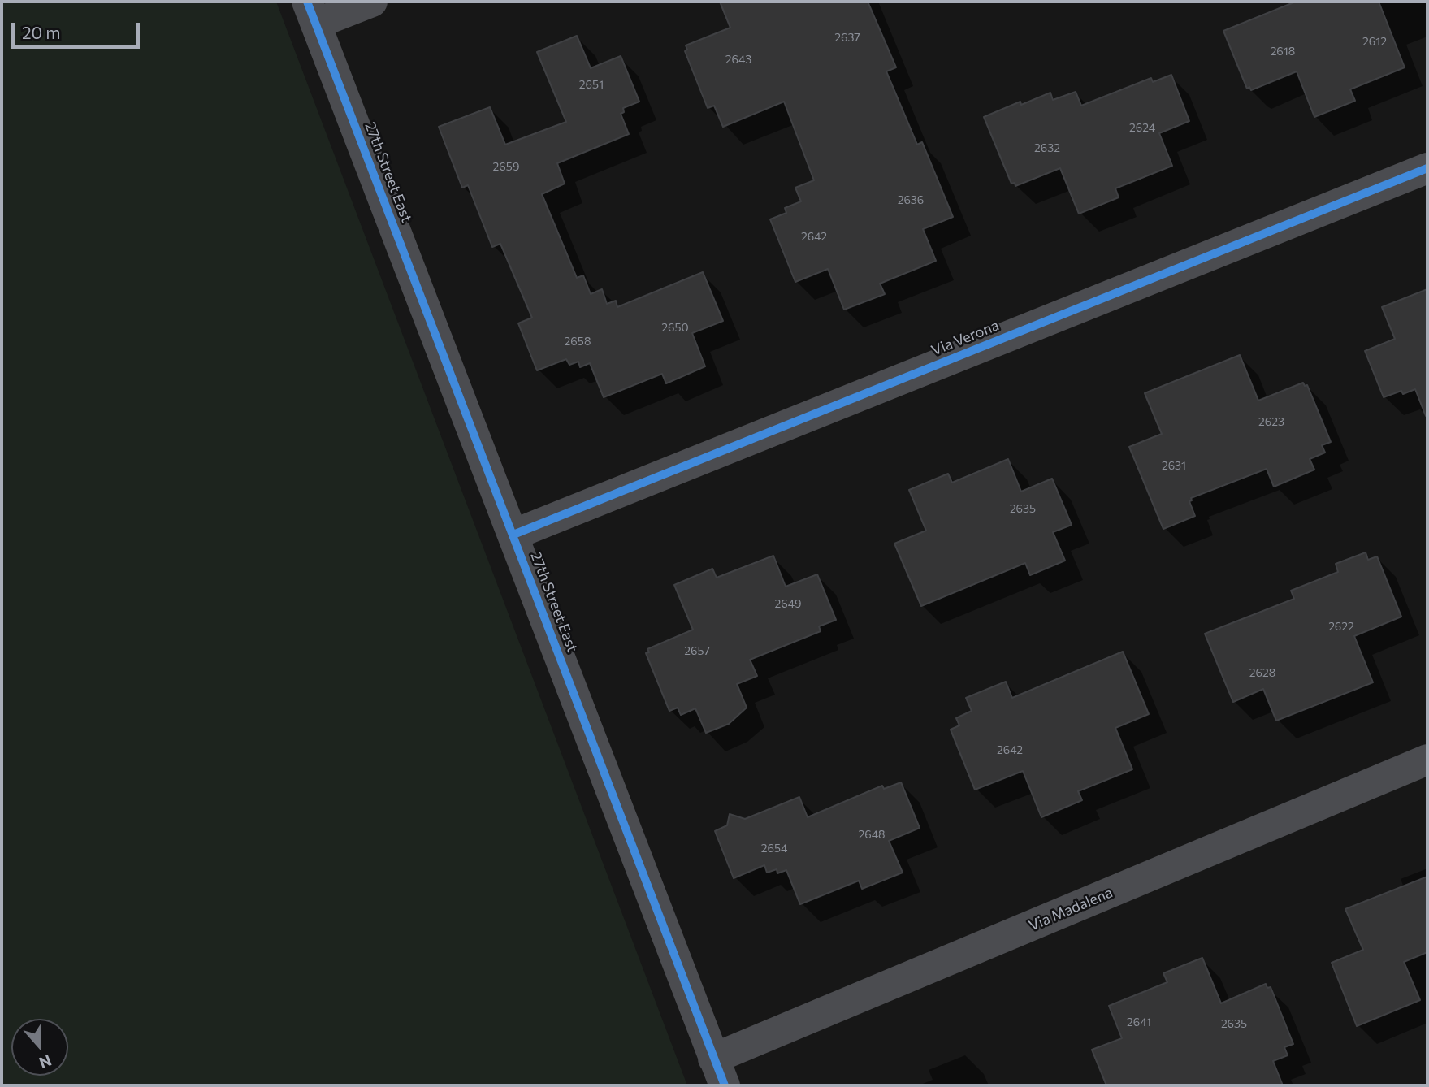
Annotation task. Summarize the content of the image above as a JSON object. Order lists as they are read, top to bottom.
{
  "streets": {
    "street": ["27th Street East", "Via Verona", "Via Madalena"]
  },
  "crossings": [
    ["27th Street East", "Via Verona"],
    ["27th Street East", "Via Madalena"]
  ],
  "house_numbers": [
    "2637",
    "2612",
    "2618",
    "2643",
    "2651",
    "2624",
    "2632",
    "2659",
    "2636",
    "2642",
    "2650",
    "2658",
    "2623",
    "2631",
    "2635",
    "2649",
    "2622",
    "2657",
    "2628",
    "2642",
    "2648",
    "2654",
    "2641",
    "2635"
  ],
  "scale_bar": "20 m",
  "north": "bottom"
}
